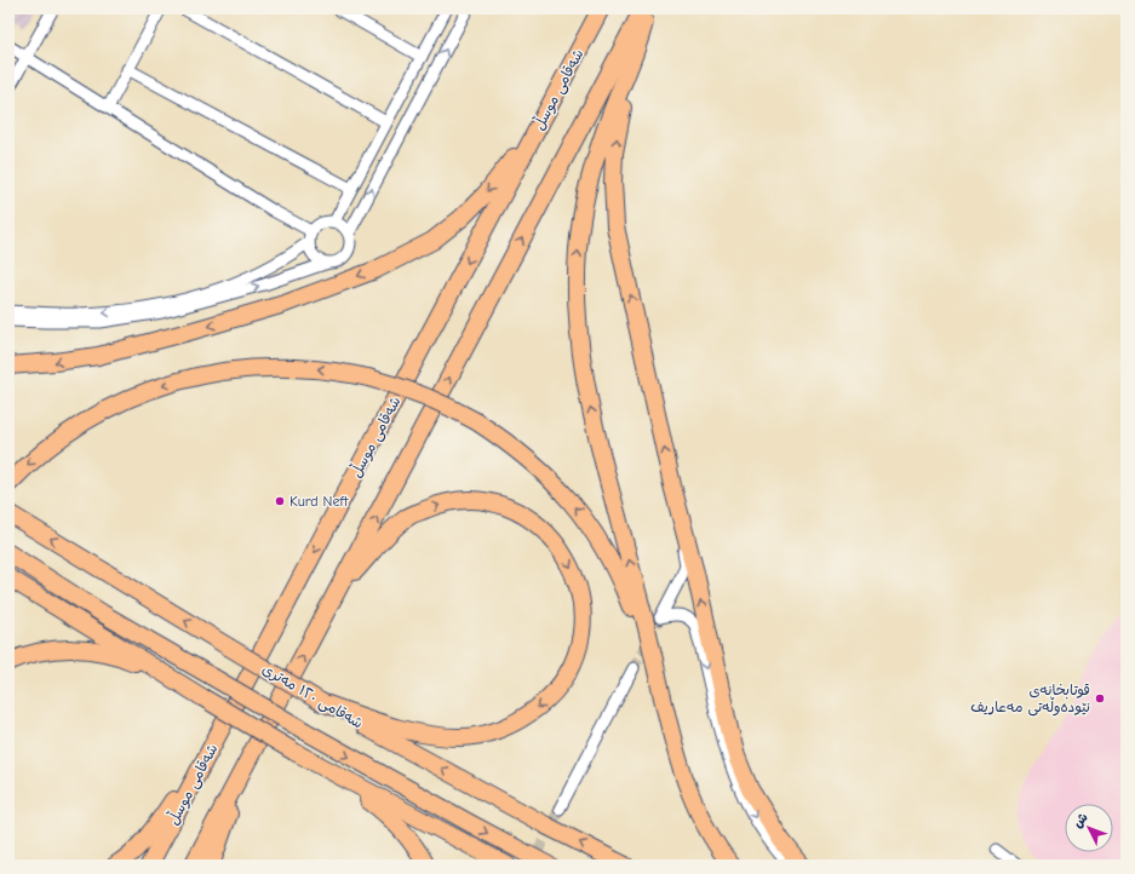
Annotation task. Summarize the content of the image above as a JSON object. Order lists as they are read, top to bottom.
{
  "streets": {
    "highway": ["شەقامی موسڵ", "شەقامی ١٢٠ مەتری"]
  },
  "places": ["Kurd Neft", "قوتابخانەی نێودەوڵەتی مەعاریف"],
  "north": "top left"
}
